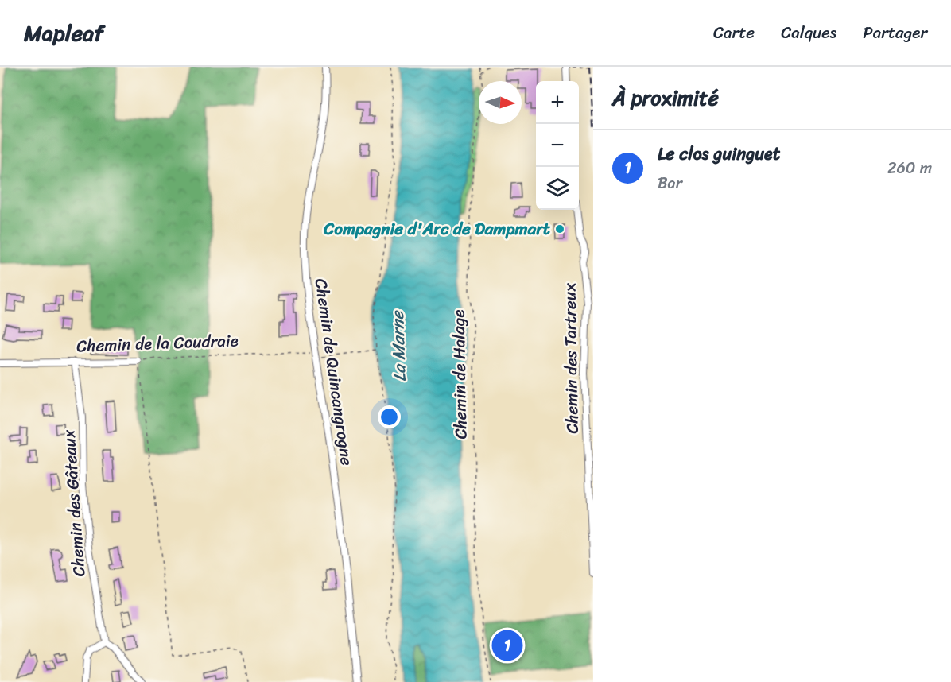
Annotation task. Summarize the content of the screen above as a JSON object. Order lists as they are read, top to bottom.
{
  "streets": {
    "street": [
      "Chemin de la Coudraie",
      "Chemin des Tartreux",
      "Chemin de Quincangrogne",
      "Chemin des Gâteaux"
    ],
    "path": ["Chemin de Halage"]
  },
  "crossings": [
    ["Chemin de la Coudraie", "Chemin de Quincangrogne"],
    ["Chemin de la Coudraie", "Chemin des Gâteaux"]
  ],
  "water": ["La Marne"],
  "places": ["Compagnie d'Arc de Dampmart"],
  "north": "right",
  "page": {
    "header": "Mapleaf",
    "nav": ["Carte", "Calques", "Partager"],
    "heading": "À proximité",
    "map_buttons": ["+", "−"],
    "list": [
      {
        "mark": "1",
        "name": "Le clos guinguet",
        "note": "Bar",
        "value": "260 m"
      }
    ],
    "pins": "1"
  }
}
